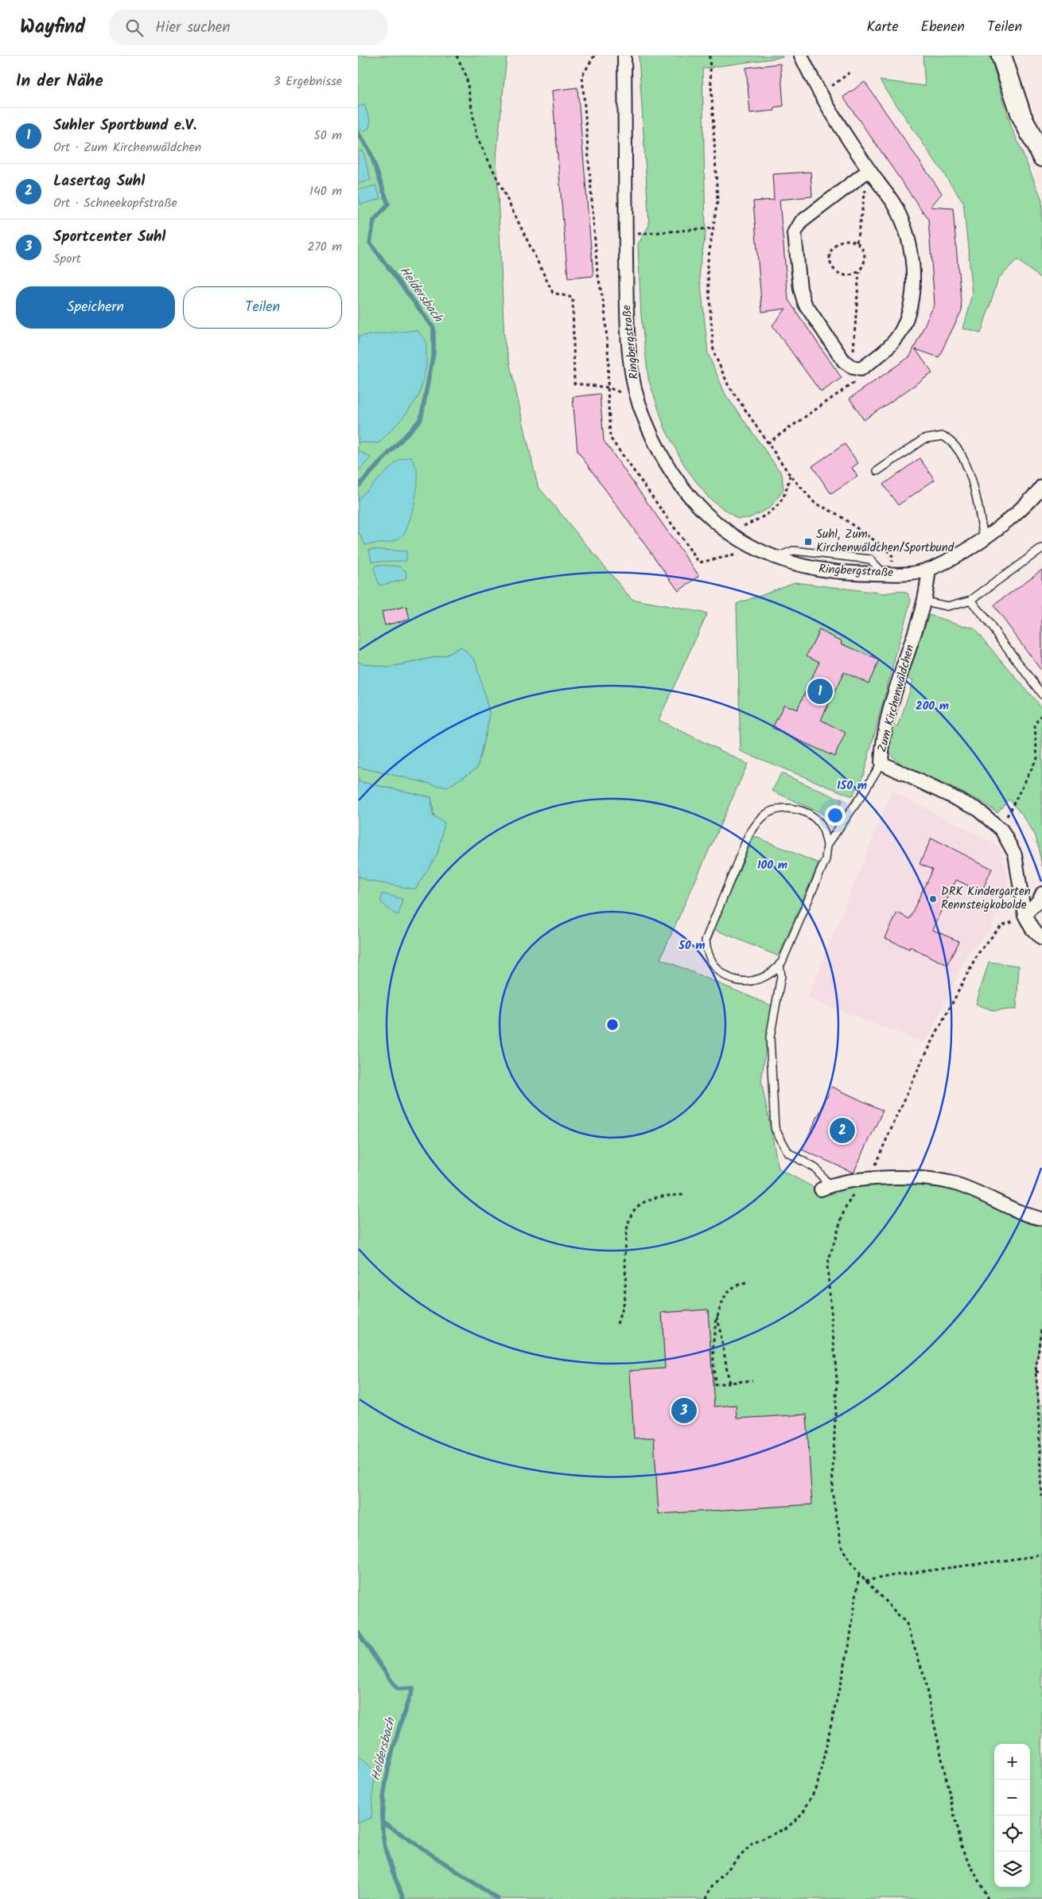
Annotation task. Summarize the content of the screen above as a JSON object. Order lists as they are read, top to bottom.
{
  "streets": {
    "street": ["Ringbergstraße", "Zum Kirchenwäldchen"]
  },
  "crossings": [
    ["Ringbergstraße", "Zum Kirchenwäldchen"]
  ],
  "water": ["Heldersbach"],
  "places": {
    "transit": ["Suhl, Zum Kirchenwäldchen/Sportbund"],
    "other": ["DRK Kindergarten Rennsteigkobolde"]
  },
  "page": {
    "header": "Wayfind",
    "search": "Hier suchen",
    "nav": ["Karte", "Ebenen", "Teilen"],
    "heading": ["In der Nähe", "3 Ergebnisse"],
    "list": [
      {
        "mark": "1",
        "name": "Suhler Sportbund e.V.",
        "note": "Ort · Zum Kirchenwäldchen",
        "value": "50 m"
      },
      {
        "mark": "2",
        "name": "Lasertag Suhl",
        "note": "Ort · Schneekopfstraße",
        "value": "140 m"
      },
      {
        "mark": "3",
        "name": "Sportcenter Suhl",
        "note": "Sport",
        "value": "270 m"
      }
    ],
    "buttons": ["Speichern", "Teilen"],
    "pins": ["1", "2", "3"],
    "map_buttons": ["+", "−"]
  },
  "rings": [
    "200 m",
    "150 m",
    "100 m",
    "50 m"
  ]
}
